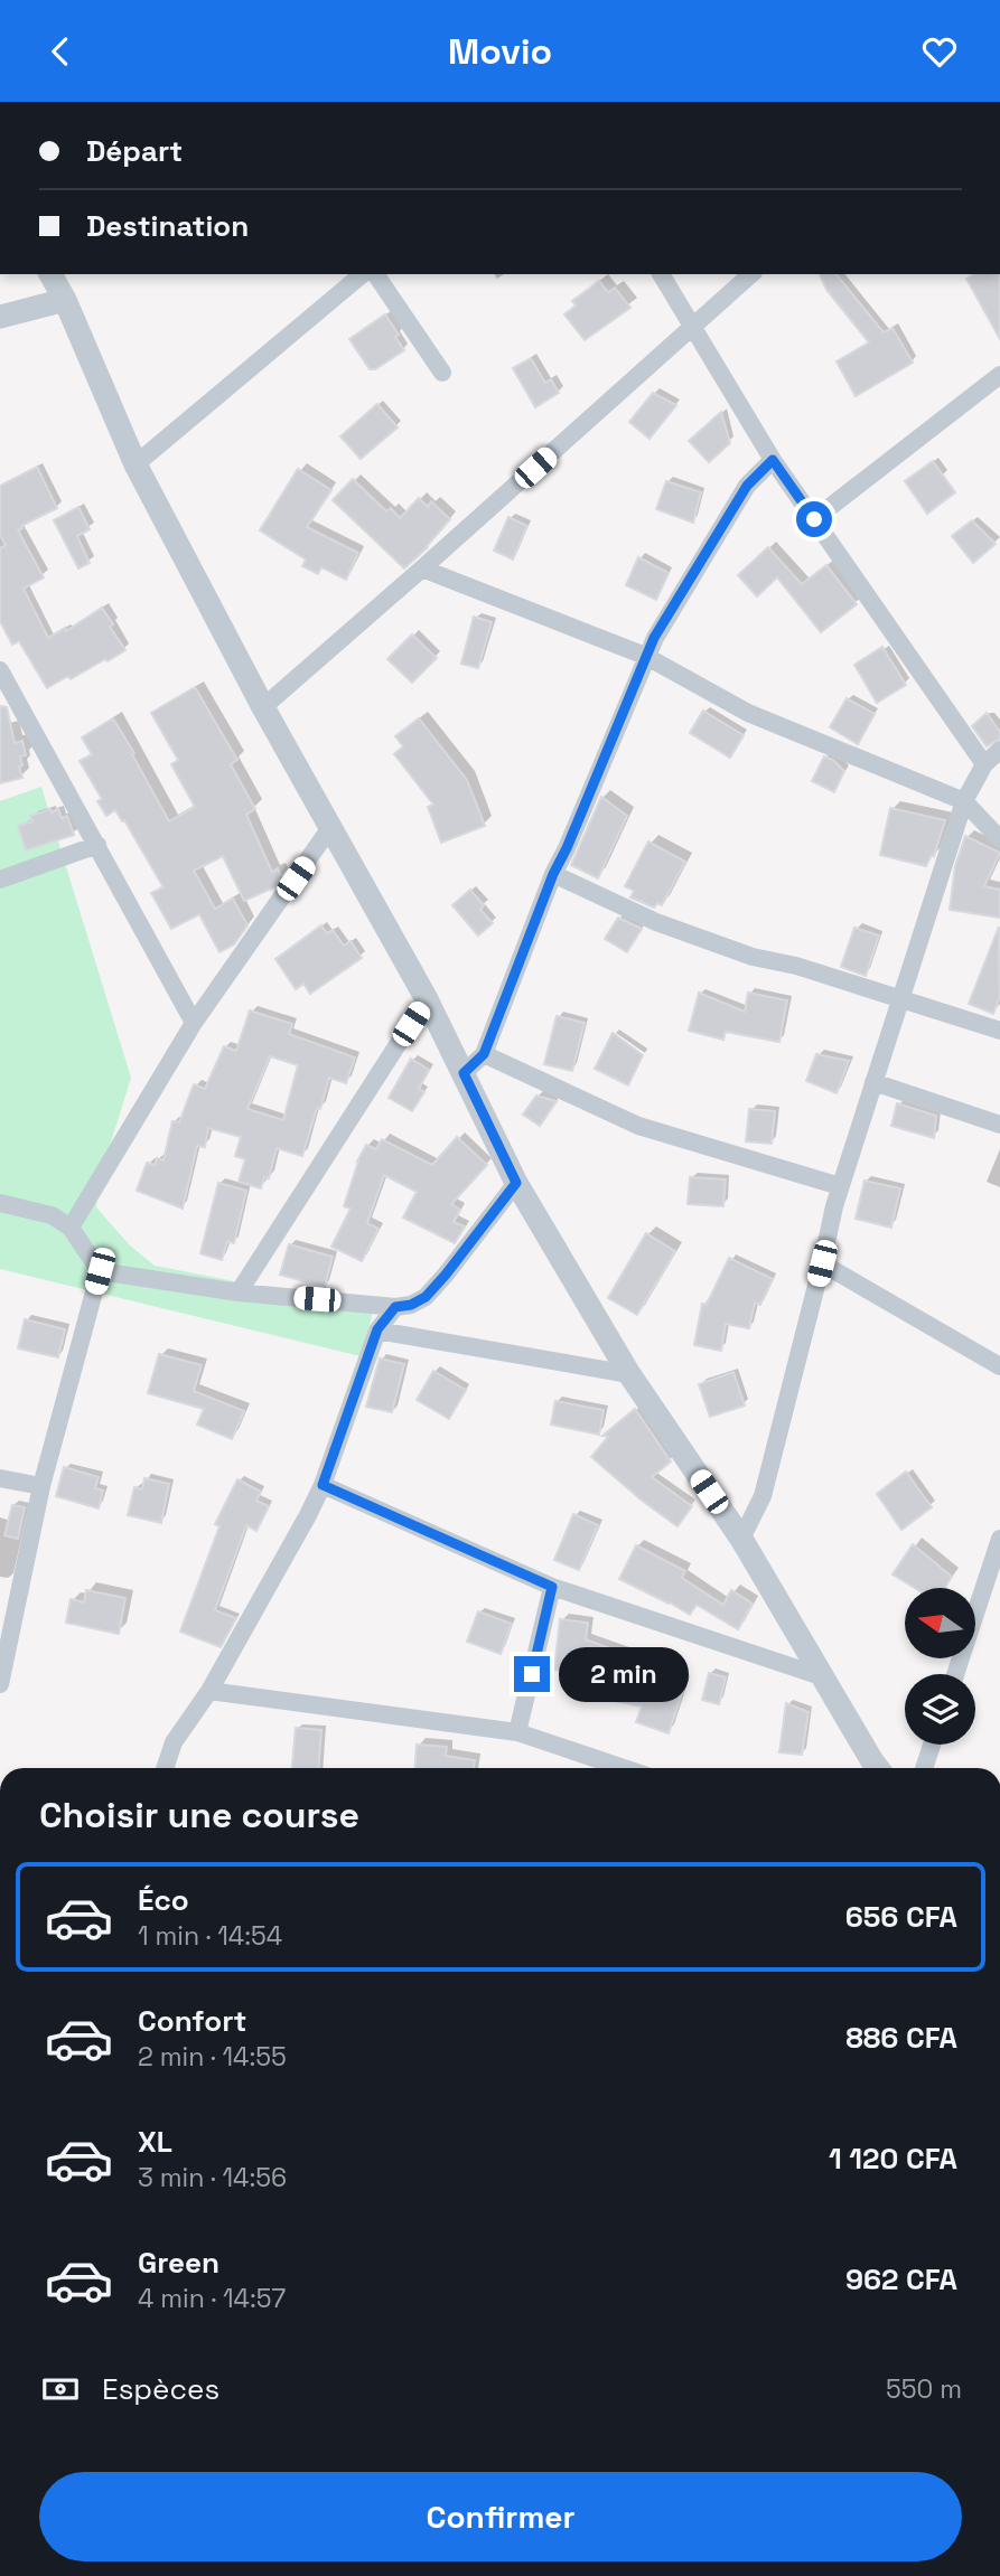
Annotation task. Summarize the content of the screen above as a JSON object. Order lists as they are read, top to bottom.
{
  "north": "left",
  "page": {
    "header": "Movio",
    "banner": ["Départ", "Destination"],
    "bubble": "2 min",
    "heading": "Choisir une course",
    "list": [
      {
        "name": "Éco",
        "note": "1 min · 14:54",
        "value": "656 CFA"
      },
      {
        "name": "Confort",
        "note": "2 min · 14:55",
        "value": "886 CFA"
      },
      {
        "name": "XL",
        "note": "3 min · 14:56",
        "value": "1 120 CFA"
      },
      {
        "name": "Green",
        "note": "4 min · 14:57",
        "value": "962 CFA"
      }
    ],
    "pay": ["Espèces", "550 m"],
    "buttons": "Confirmer"
  }
}
